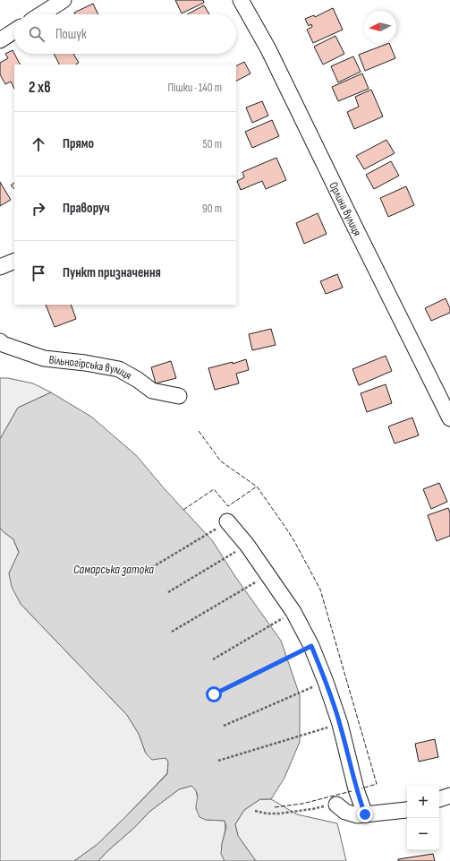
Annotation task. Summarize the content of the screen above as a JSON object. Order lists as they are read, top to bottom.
{
  "streets": {
    "street": ["Орлина вулиця", "Вільногірська вулиця"]
  },
  "water": ["Самарська затока"],
  "north": "left",
  "page": {
    "search": "Пошук",
    "heading": ["2 хв", "Пішки · 140 m"],
    "list": [
      ["Прямо", "50 m"],
      ["Праворуч", "90 m"],
      "Пункт призначення"
    ],
    "map_buttons": ["+", "−"]
  }
}
